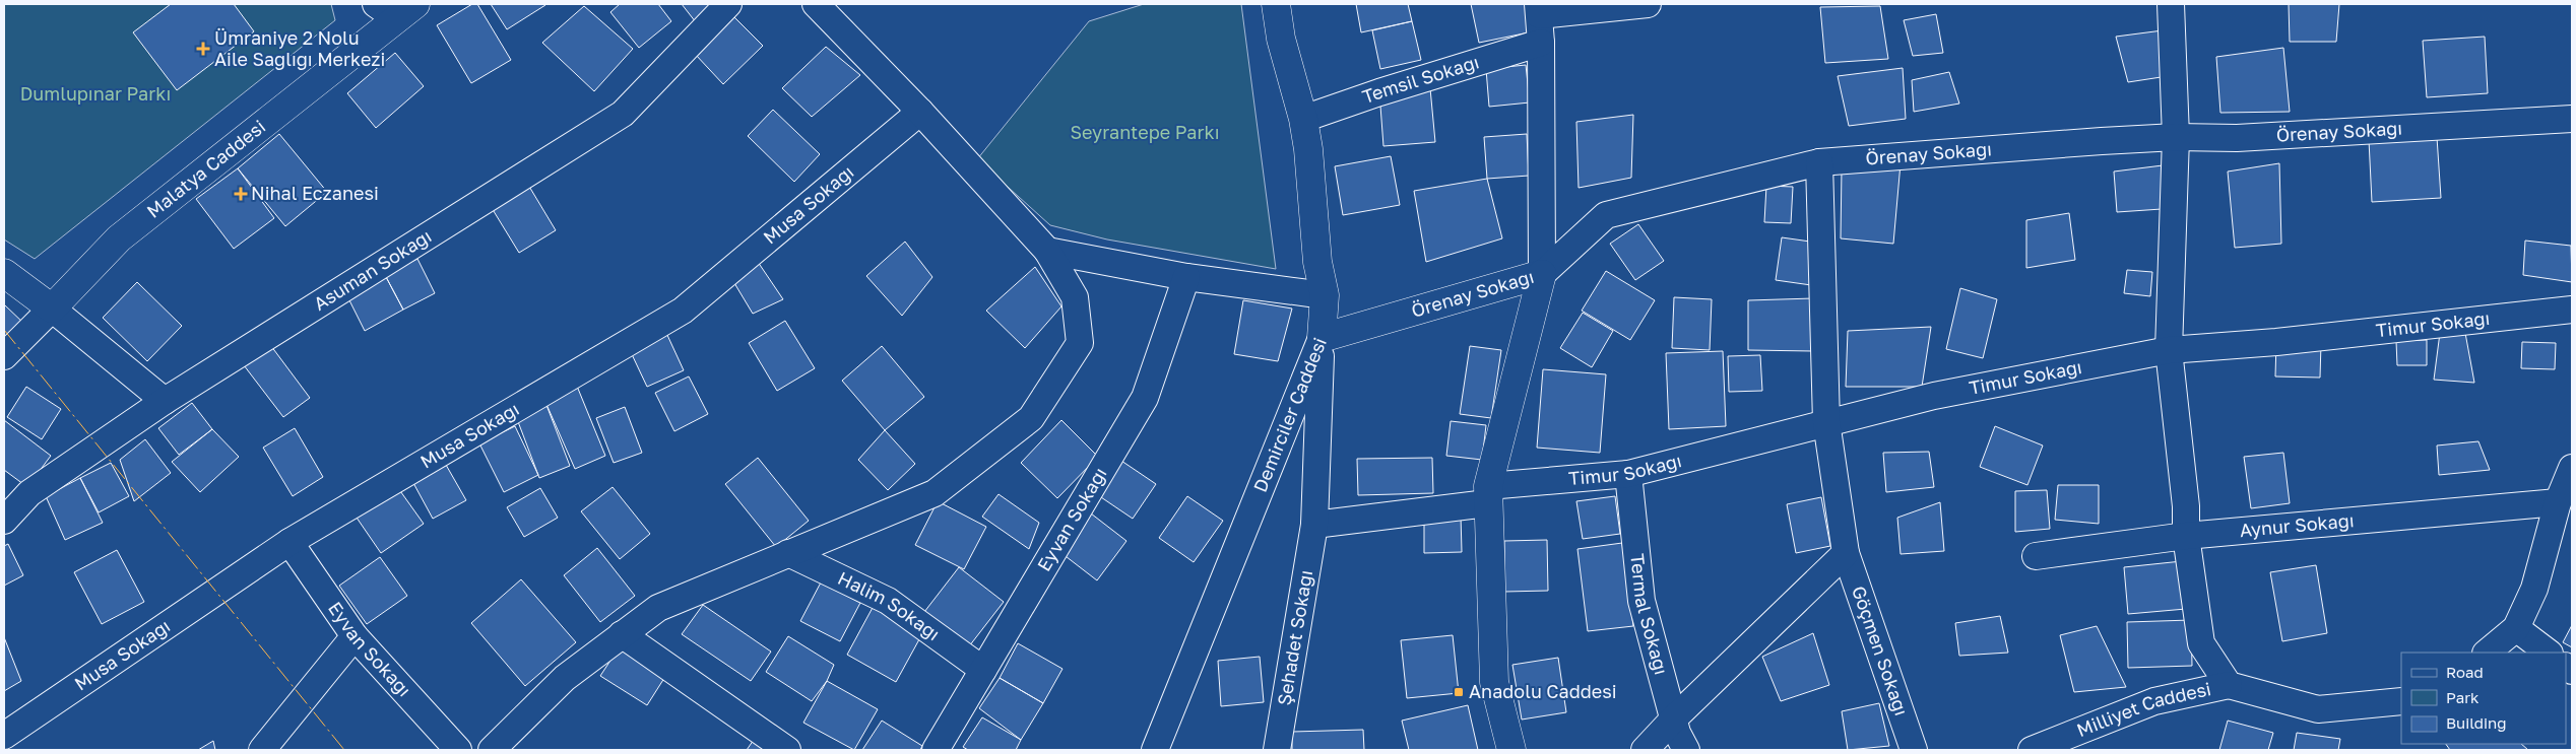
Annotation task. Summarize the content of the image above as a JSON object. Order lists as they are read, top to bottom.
{
  "streets": {
    "street": [
      "Temsil Sokağı",
      "Örenay Sokağı",
      "Malatya Caddesi",
      "Musa Sokağı",
      "Asuman Sokağı",
      "Timur Sokağı",
      "Demirciler Caddesi",
      "Eyvan Sokağı",
      "Aynur Sokağı",
      "Halim Sokağı",
      "Termal Sokağı",
      "Şehadet Sokağı",
      "Göçmen Sokağı",
      "Milliyet Caddesi"
    ]
  },
  "crossings": [
    ["Temsil Sokağı", "Demirciler Caddesi"],
    ["Örenay Sokağı", "Demirciler Caddesi"],
    ["Örenay Sokağı", "Şehadet Sokağı"],
    ["Örenay Sokağı", "Göçmen Sokağı"],
    ["Musa Sokağı", "Eyvan Sokağı"],
    ["Timur Sokağı", "Termal Sokağı"],
    ["Timur Sokağı", "Göçmen Sokağı"],
    ["Demirciler Caddesi", "Şehadet Sokağı"],
    ["Eyvan Sokağı", "Halim Sokağı"]
  ],
  "parks": ["Dumlupınar Parkı", "Seyrantepe Parkı"],
  "places": {
    "health": ["Ümraniye 2 Nolu Aile Sağlığı Merkezi", "Nihal Eczanesi"],
    "transit": ["Anadolu Caddesi"]
  },
  "legend": ["Road", "Park", "Building"]
}
